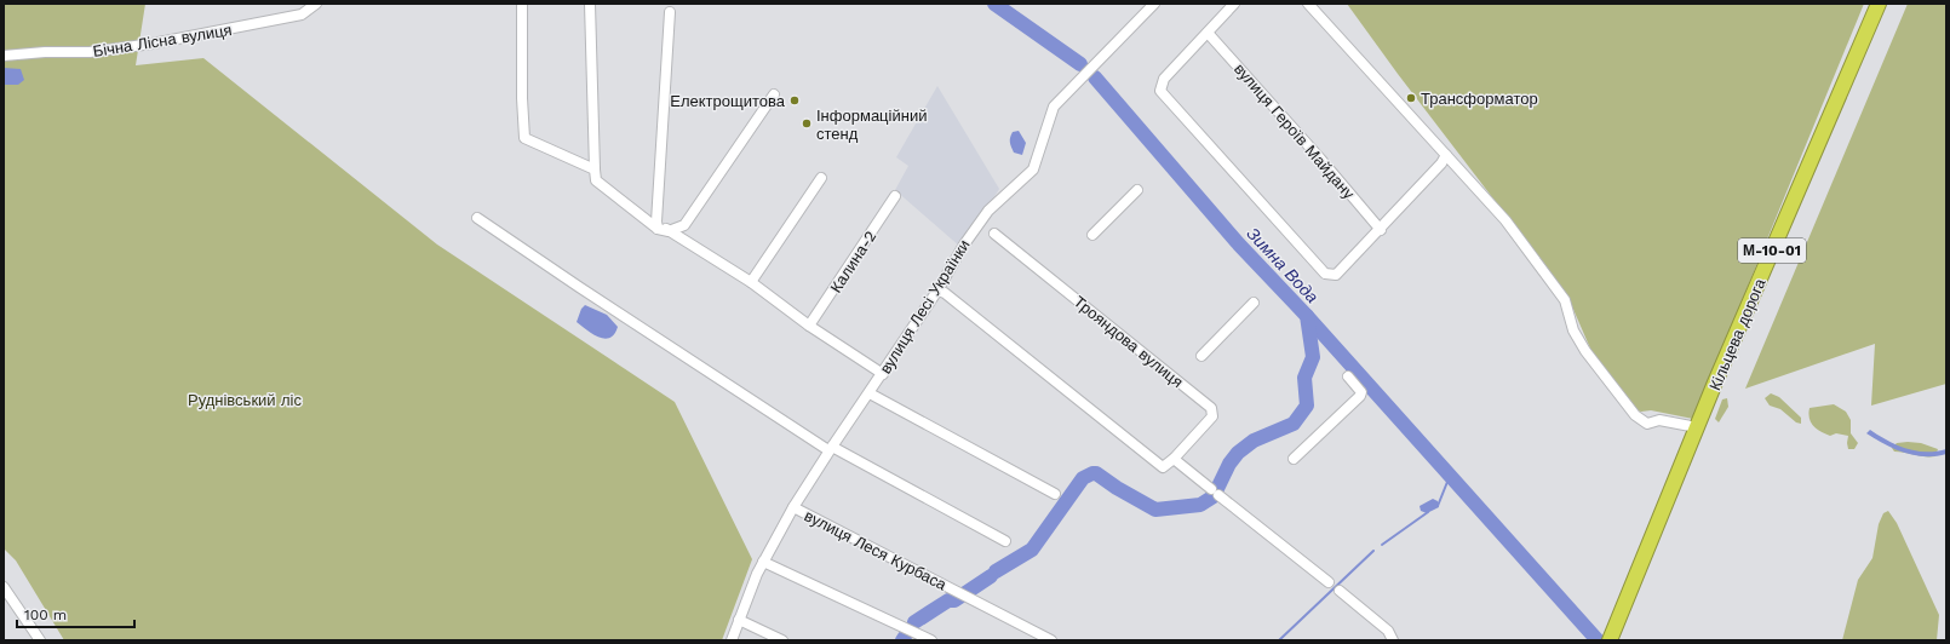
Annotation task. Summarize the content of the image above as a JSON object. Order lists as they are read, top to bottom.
{
  "streets": {
    "highway": ["М-10-01", "Кільцева дорога"],
    "street": [
      "Бічна Лісна вулиця",
      "вулиця Героїв Майдану",
      "Калина-2",
      "вулиця Лесі Українки",
      "Трояндова вулиця",
      "вулиця Леся Курбаса"
    ]
  },
  "crossings": [
    ["вулиця Лесі Українки", "вулиця Леся Курбаса"]
  ],
  "water": ["Зимна Вода"],
  "parks": ["Руднівський ліс"],
  "places": ["Трансформатор", "Електрощитова", "Інформаційний стенд"],
  "scale_bar": "100 m"
}
